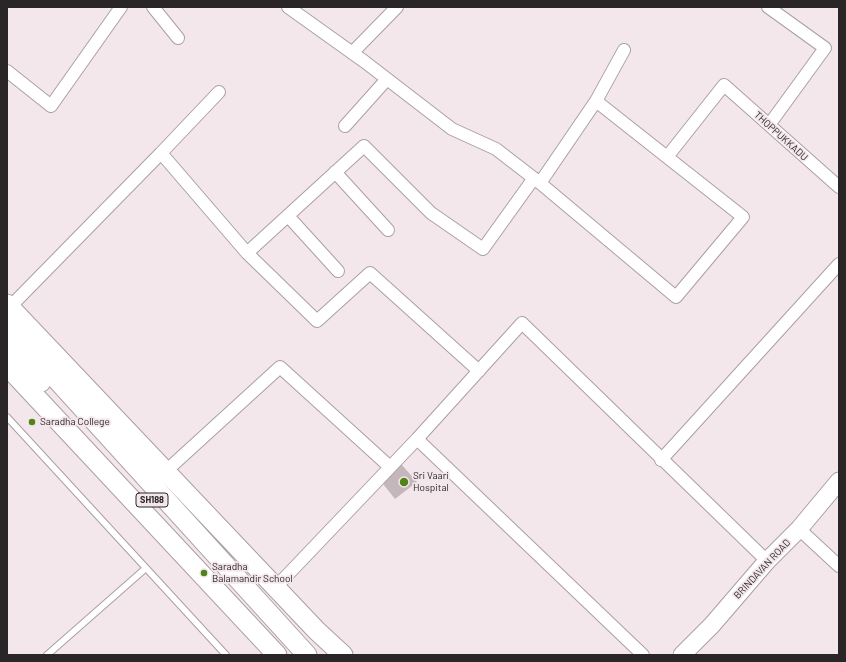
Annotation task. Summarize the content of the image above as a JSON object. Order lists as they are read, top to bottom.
{
  "streets": {
    "main road": ["SH188"],
    "street": ["THOPPUKKADU", "BRINDAVAN ROAD"]
  },
  "places": ["Saradha College", "Sri Vaari Hospital", "Saradha Balamandir School"]
}
